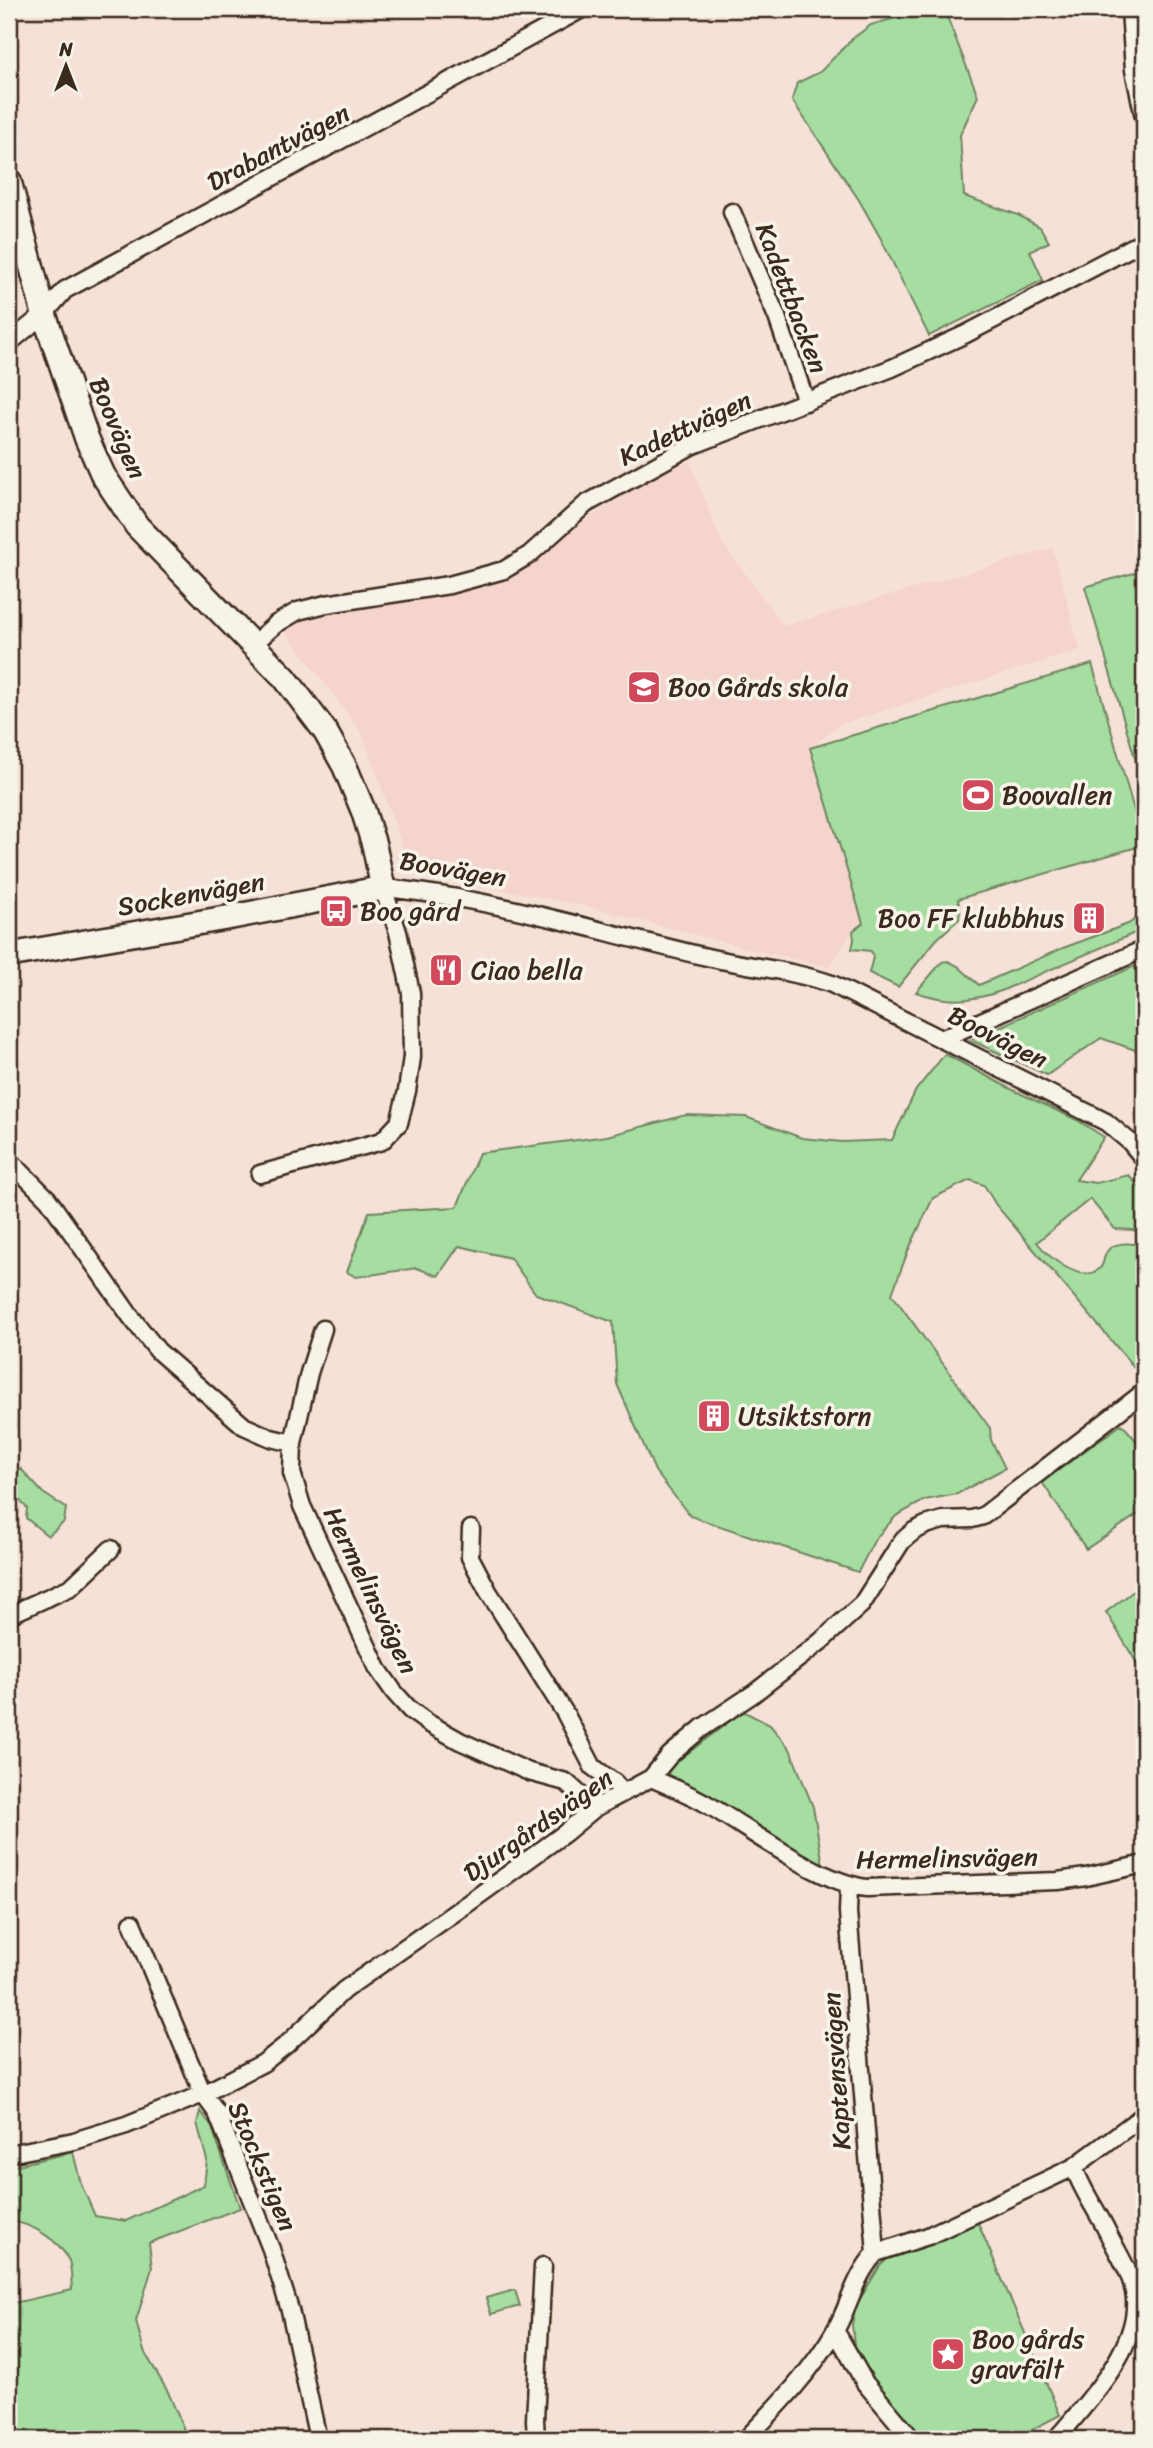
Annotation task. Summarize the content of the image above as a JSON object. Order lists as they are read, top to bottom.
{
  "streets": {
    "street": [
      "Drabantvägen",
      "Kadettbacken",
      "Boovägen",
      "Kadettvägen",
      "Sockenvägen",
      "Hermelinsvägen",
      "Djurgårdsvägen",
      "Kaptensvägen",
      "Stockstigen"
    ]
  },
  "crossings": [
    ["Drabantvägen", "Boovägen"],
    ["Kadettbacken", "Kadettvägen"],
    ["Boovägen", "Kadettvägen"],
    ["Boovägen", "Sockenvägen"],
    ["Hermelinsvägen", "Djurgårdsvägen"],
    ["Hermelinsvägen", "Kaptensvägen"],
    ["Djurgårdsvägen", "Stockstigen"]
  ],
  "places": {
    "school or university": ["Boo Gårds skola"],
    "sports": ["Boovallen"],
    "bus stop": ["Boo gård"],
    "building": ["Boo FF klubbhus", "Utsiktstorn"],
    "restaurant": ["Ciao bella"],
    "place": ["Boo gårds gravfält"]
  },
  "north": "top"
}
